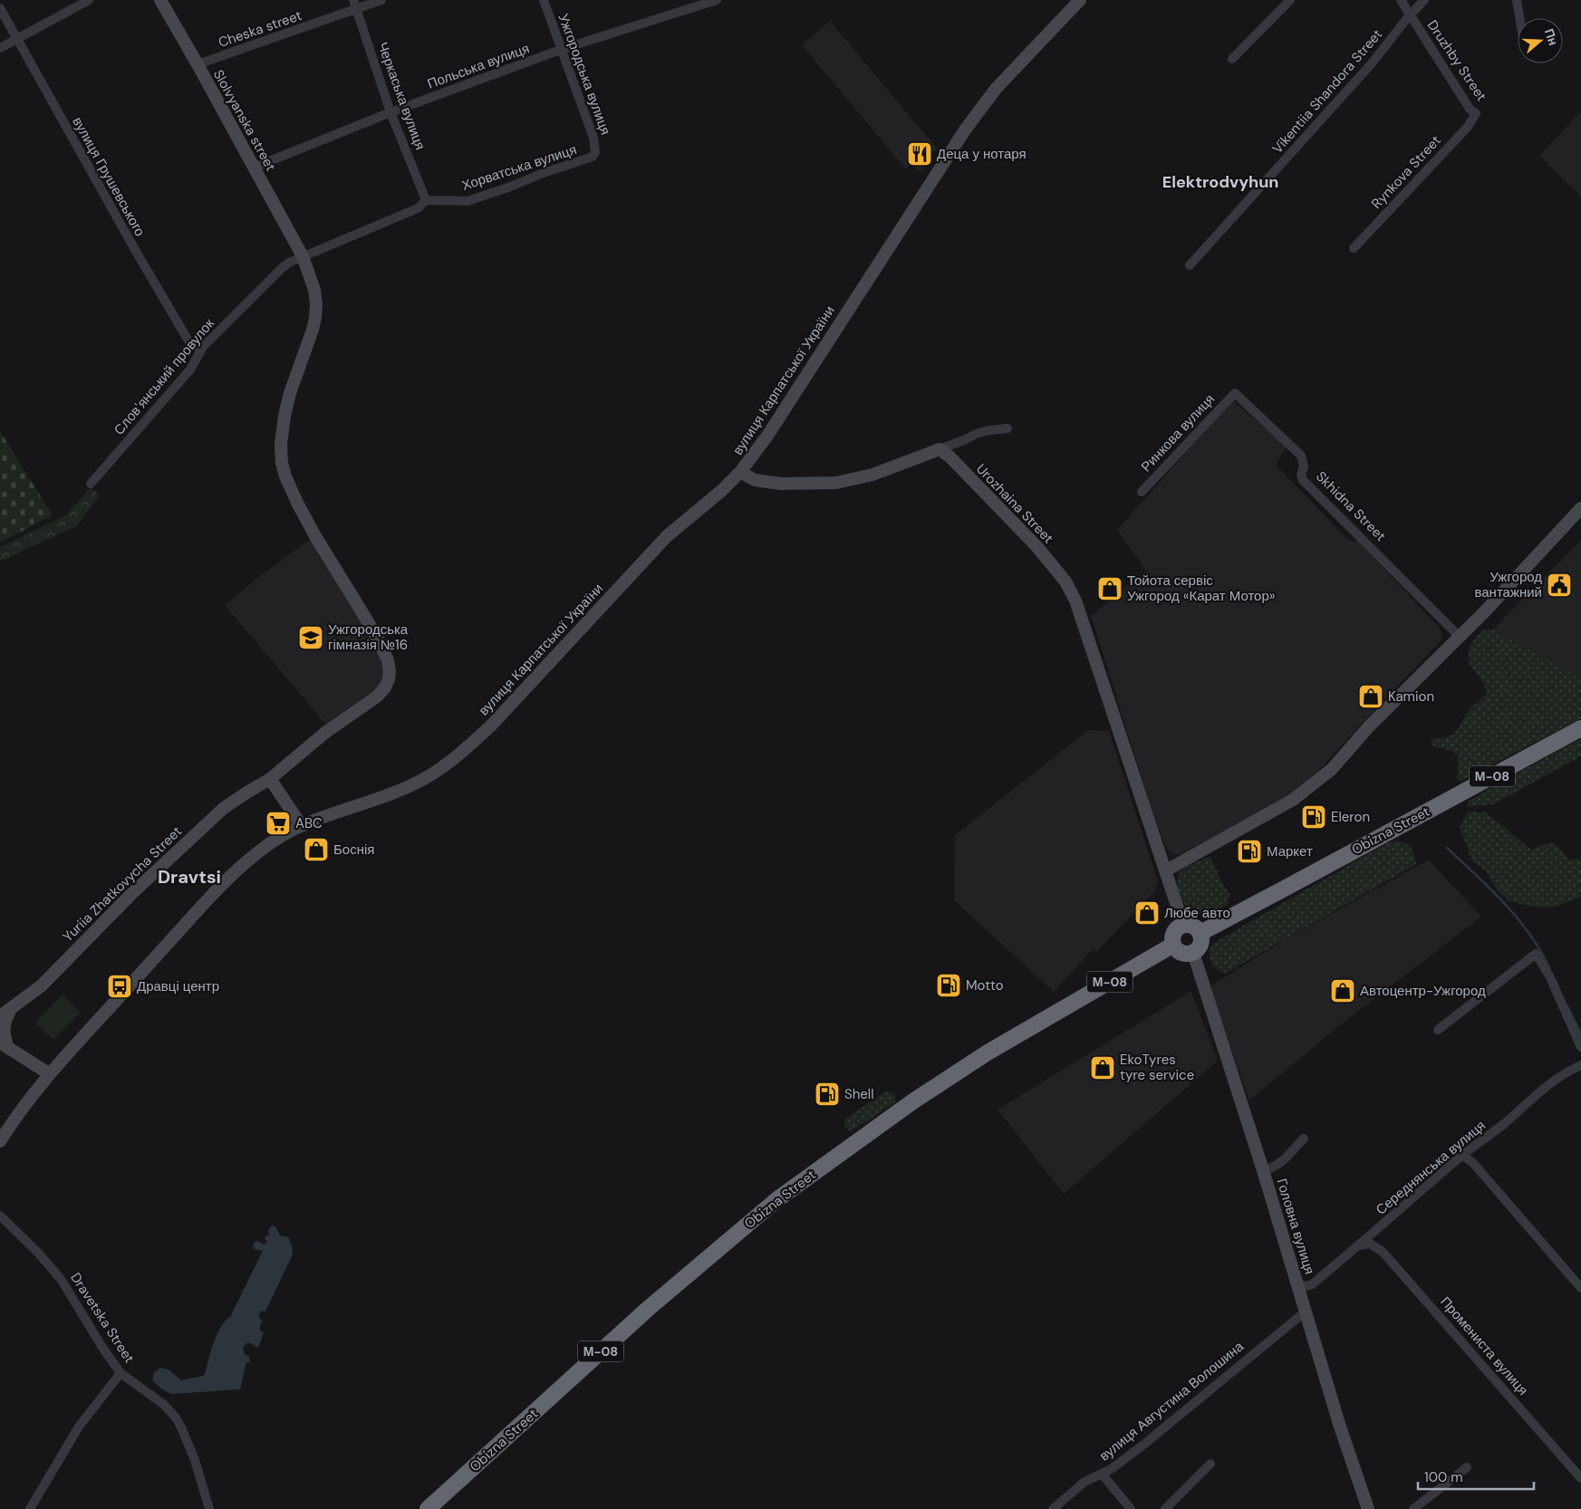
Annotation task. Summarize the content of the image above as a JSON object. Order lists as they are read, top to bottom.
{
  "streets": {
    "highway": ["М-08", "Obizna Street"],
    "street": [
      "Cheska street",
      "Druzhby Street",
      "Польська вулиця",
      "Ужгородська вулиця",
      "Vikentiia Shandora Street",
      "Черкаська вулиця",
      "Slolvyanska street",
      "Хорватська вулиця",
      "Rynkova Street",
      "вулиця Грушевського",
      "Словʼянський провулок",
      "вулиця Карпатської України",
      "Ринкова вулиця",
      "Urozhaina Street",
      "Skhidna Street",
      "Yuriia Zhatkovycha Street",
      "Середнянська вулиця",
      "Головна вулиця",
      "Dravetska Street",
      "Промениста вулиця",
      "вулиця Августина Волошина"
    ]
  },
  "crossings": [
    ["Cheska street", "Черкаська вулиця"],
    ["Cheska street", "Slolvyanska street"],
    ["Druzhby Street", "Vikentiia Shandora Street"],
    ["Druzhby Street", "Rynkova Street"],
    ["Польська вулиця", "Ужгородська вулиця"],
    ["Польська вулиця", "Черкаська вулиця"],
    ["Польська вулиця", "Slolvyanska street"],
    ["Ужгородська вулиця", "Хорватська вулиця"],
    ["Черкаська вулиця", "Хорватська вулиця"],
    ["Slolvyanska street", "Словʼянський провулок"],
    ["Slolvyanska street", "Yuriia Zhatkovycha Street"],
    ["вулиця Грушевського", "Словʼянський провулок"],
    ["Словʼянський провулок", "Yuriia Zhatkovycha Street"],
    ["Ринкова вулиця", "Skhidna Street"],
    ["Obizna Street", "Головна вулиця"],
    ["Середнянська вулиця", "Головна вулиця"],
    ["Середнянська вулиця", "Промениста вулиця"],
    ["Головна вулиця", "вулиця Августина Волошина"]
  ],
  "districts": ["Elektrodvyhun", "Dravtsi"],
  "places": {
    "restaurant": ["Деца у нотаря"],
    "public building": ["Ужгород вантажний"],
    "shop": [
      "Тойота сервіс Ужгород «Карат Мотор»",
      "Kamion",
      "Боснія",
      "Любе авто",
      "Автоцентр-Ужгород",
      "EkoTyres tyre service"
    ],
    "school or university": ["Ужгородська гімназія №16"],
    "fuel station": [
      "Eleron",
      "Маркет",
      "Motto",
      "Shell"
    ],
    "supermarket": ["ABC"],
    "bus stop": ["Дравці центр"]
  },
  "scale_bar": "100 m",
  "north": "right"
}
